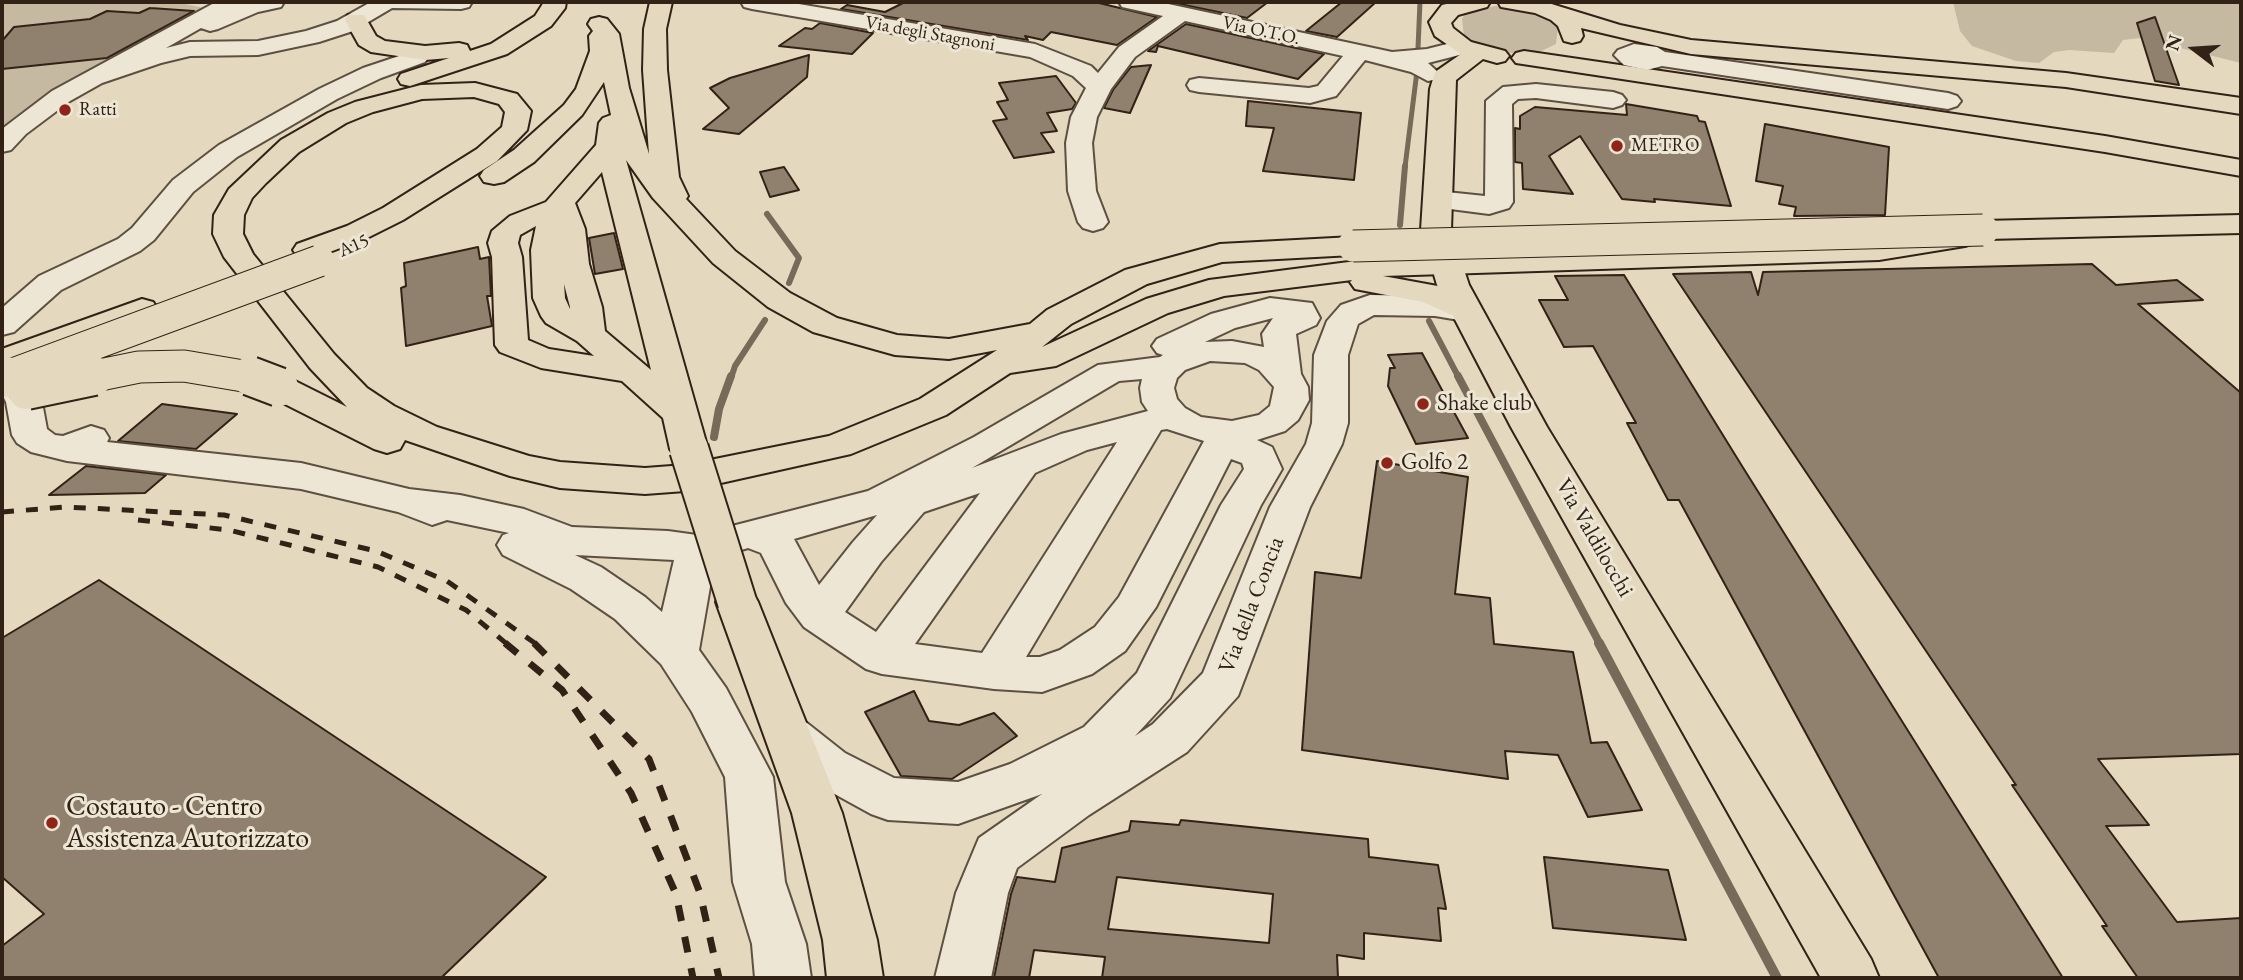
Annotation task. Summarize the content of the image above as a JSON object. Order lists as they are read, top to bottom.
{
  "streets": {
    "main road": ["A15", "Via Valdilocchi"],
    "street": ["Via O.T.O.", "Via degli Stagnoni", "Via della Concia"]
  },
  "crossings": [
    ["Via O.T.O.", "Via Valdilocchi"]
  ],
  "places": [
    "Ratti",
    "METRO",
    "Shake club",
    "Golfo 2",
    "Costauto - Centro Assistenza Autorizzato"
  ],
  "north": "left"
}
